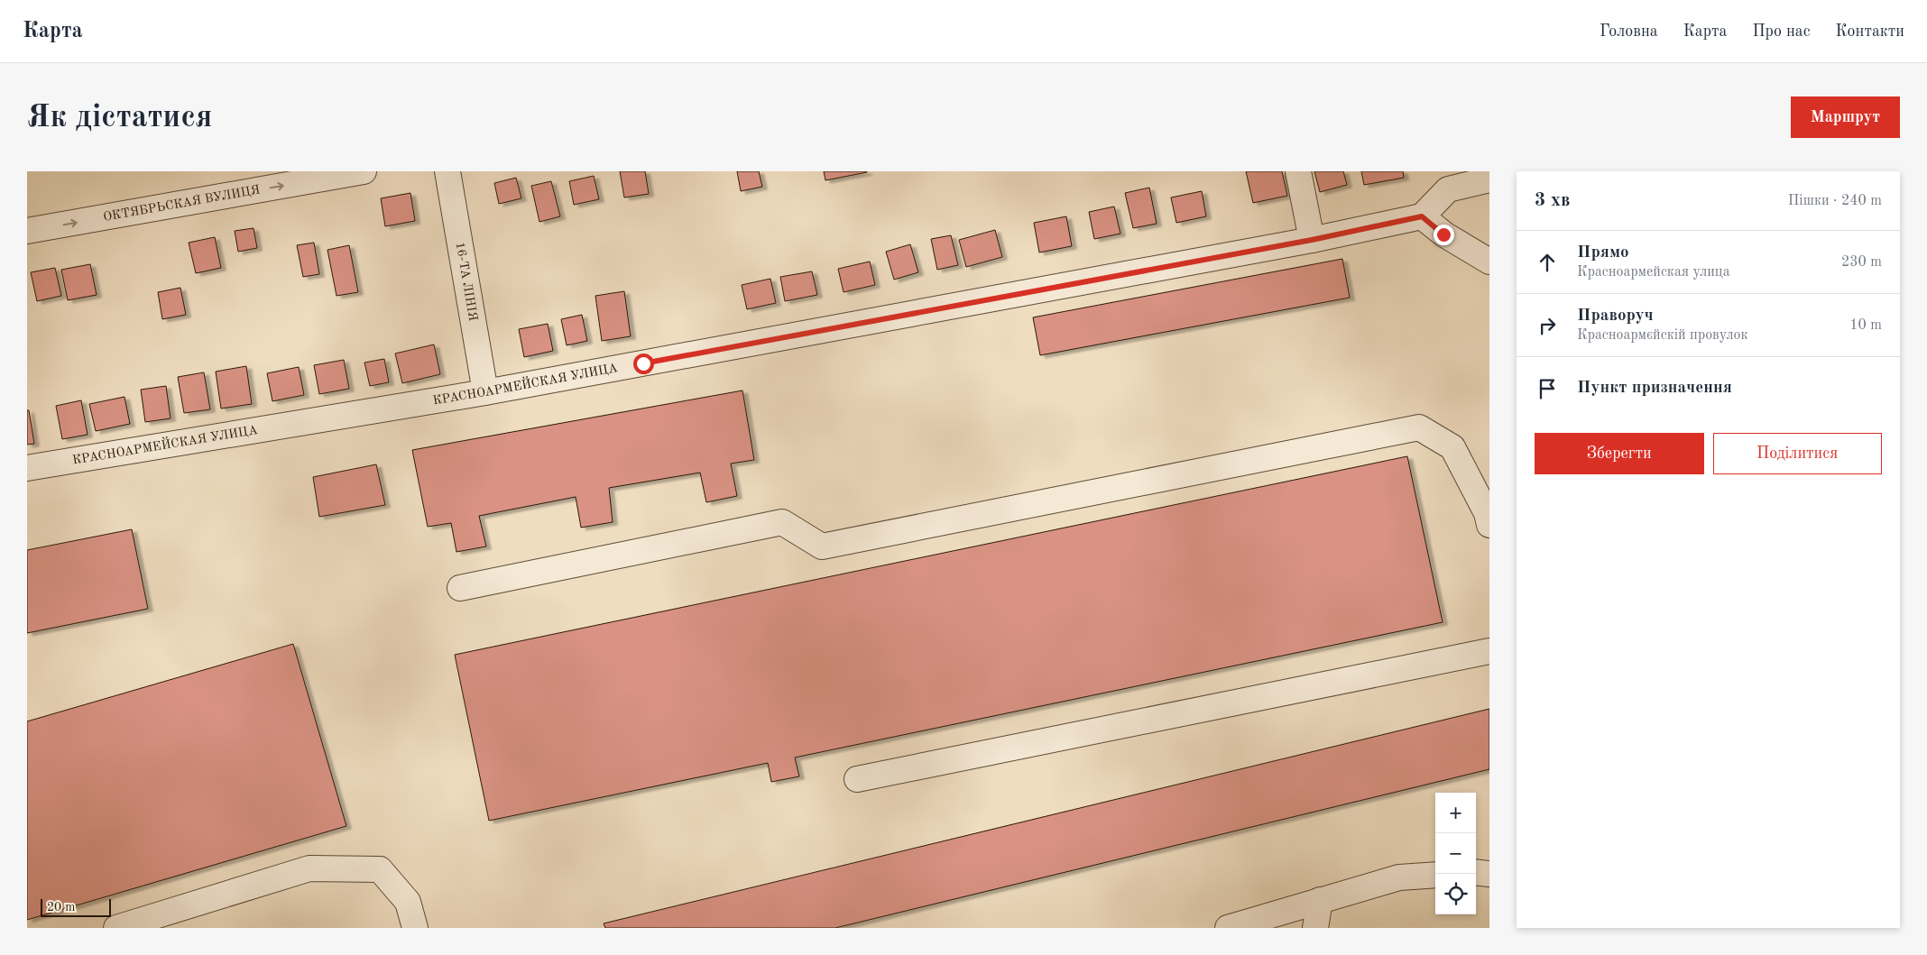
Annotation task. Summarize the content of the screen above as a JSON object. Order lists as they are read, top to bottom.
{
  "streets": {
    "street": ["ОКТЯБРЬСКАЯ ВУЛИЦЯ", "16-ТА ЛІНІЯ", "КРАСНОАРМЕЙСКАЯ УЛИЦА"]
  },
  "crossings": [
    ["16-ТА ЛІНІЯ", "КРАСНОАРМЕЙСКАЯ УЛИЦА"]
  ],
  "one_way": ["ОКТЯБРЬСКАЯ ВУЛИЦЯ"],
  "scale_bar": "20 m",
  "page": {
    "header": "Карта",
    "nav": [
      "Головна",
      "Карта",
      "Про нас",
      "Контакти"
    ],
    "buttons": [
      "Маршрут",
      ["Зберегти", "Поділитися"]
    ],
    "title": "Як дістатися",
    "heading": ["3 хв", "Пішки · 240 m"],
    "list": [
      ["Прямо", "Красноармейская улица", "230 m"],
      ["Праворуч", "Красноармєйскій провулок", "10 m"],
      "Пункт призначення"
    ],
    "map_buttons": ["+", "−"],
    "scale": "20 m"
  }
}
